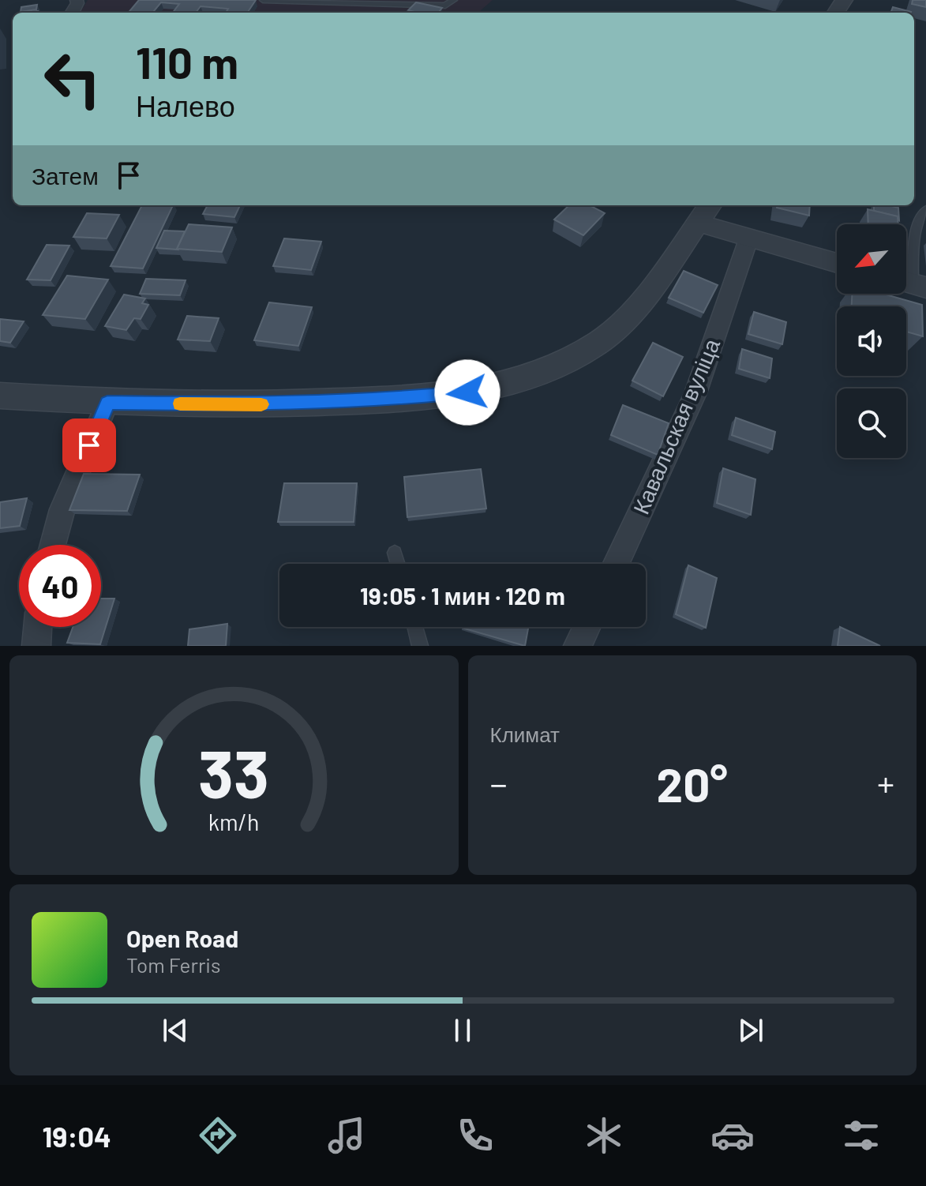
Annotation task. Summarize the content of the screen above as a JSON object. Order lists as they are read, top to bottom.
{
  "streets": {
    "street": ["Кавальская вуліца"]
  },
  "north": "bottom left",
  "page": {
    "turn": ["110 m", "Налево"],
    "then": "Затем",
    "limit": "40",
    "trip": "19:05 · 1 мин · 120 m",
    "tile": "Климат",
    "heat": ["−", "20°", "+"],
    "song": ["Open Road", "Tom Ferris"],
    "tabs": "19:04",
    "gauge": ["33", "km/h"]
  }
}
